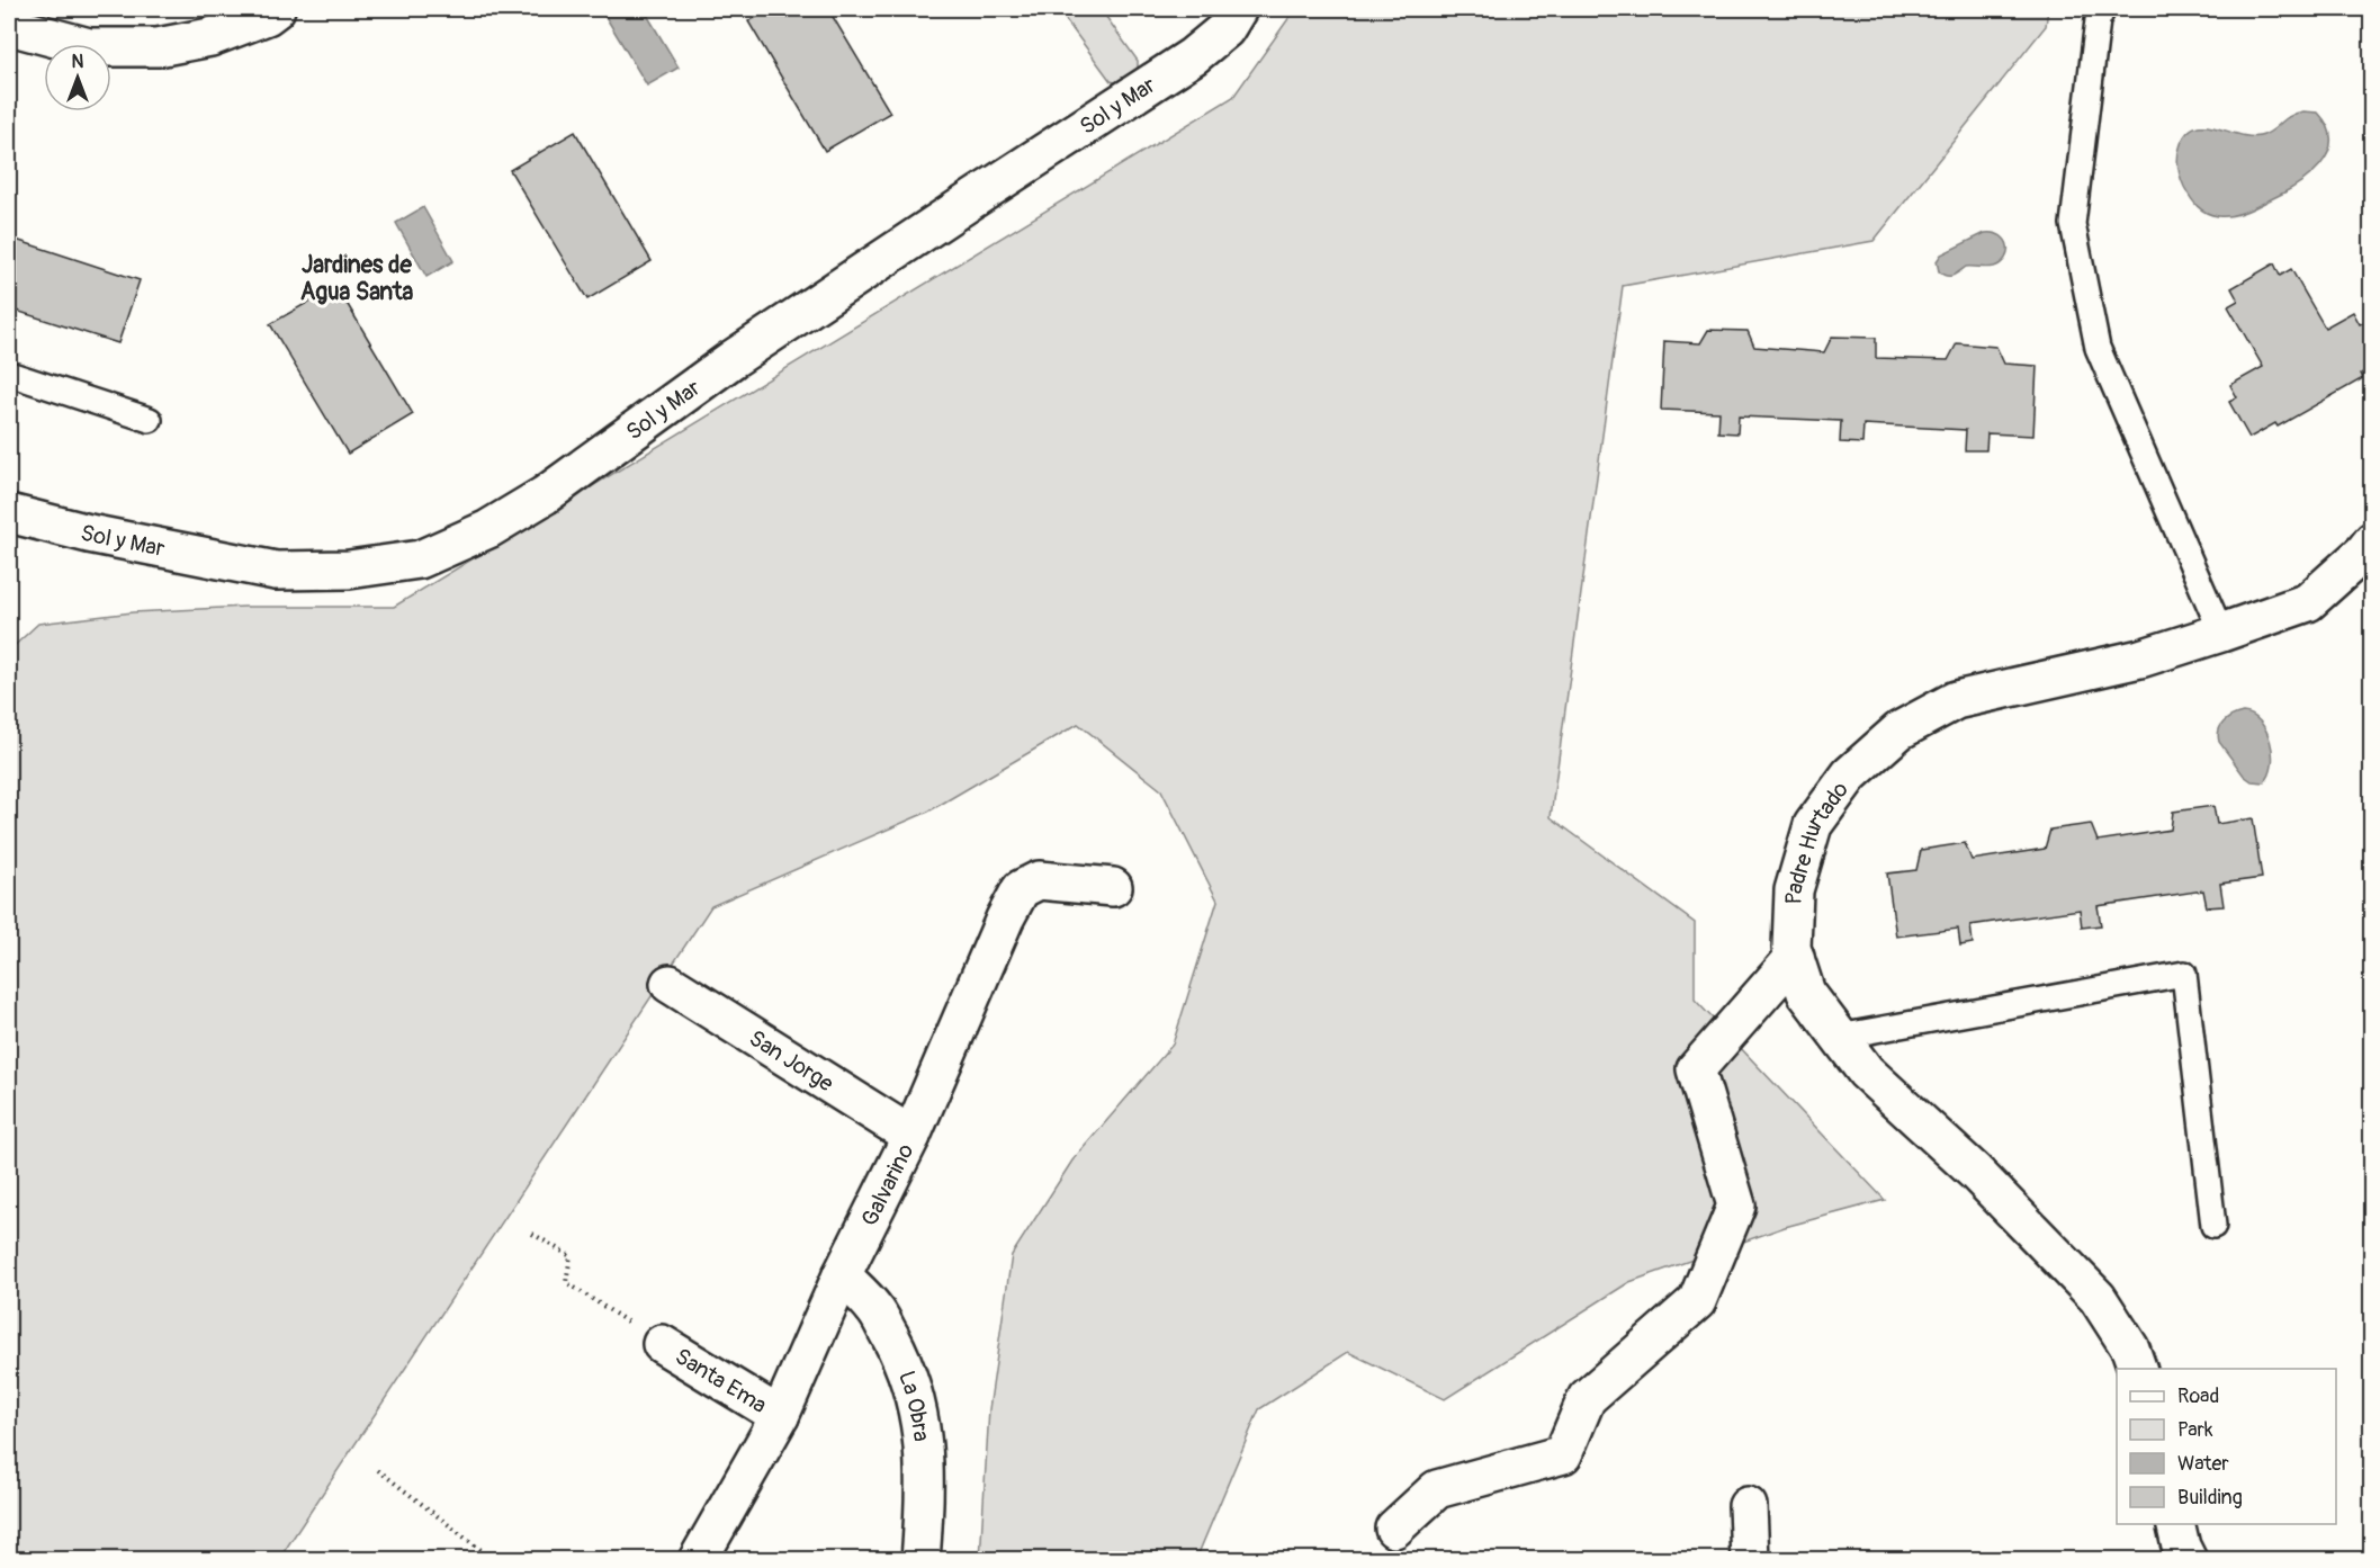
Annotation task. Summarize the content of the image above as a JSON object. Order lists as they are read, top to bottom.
{
  "streets": {
    "street": [
      "Sol y Mar",
      "Padre Hurtado",
      "San Jorge",
      "Galvarino",
      "Santa Ema",
      "La Obra"
    ]
  },
  "crossings": [
    ["San Jorge", "Galvarino"],
    ["Galvarino", "Santa Ema"],
    ["Galvarino", "La Obra"]
  ],
  "districts": ["Jardines de Agua Santa"],
  "legend": [
    "Road",
    "Park",
    "Water",
    "Building"
  ],
  "north": "top"
}
